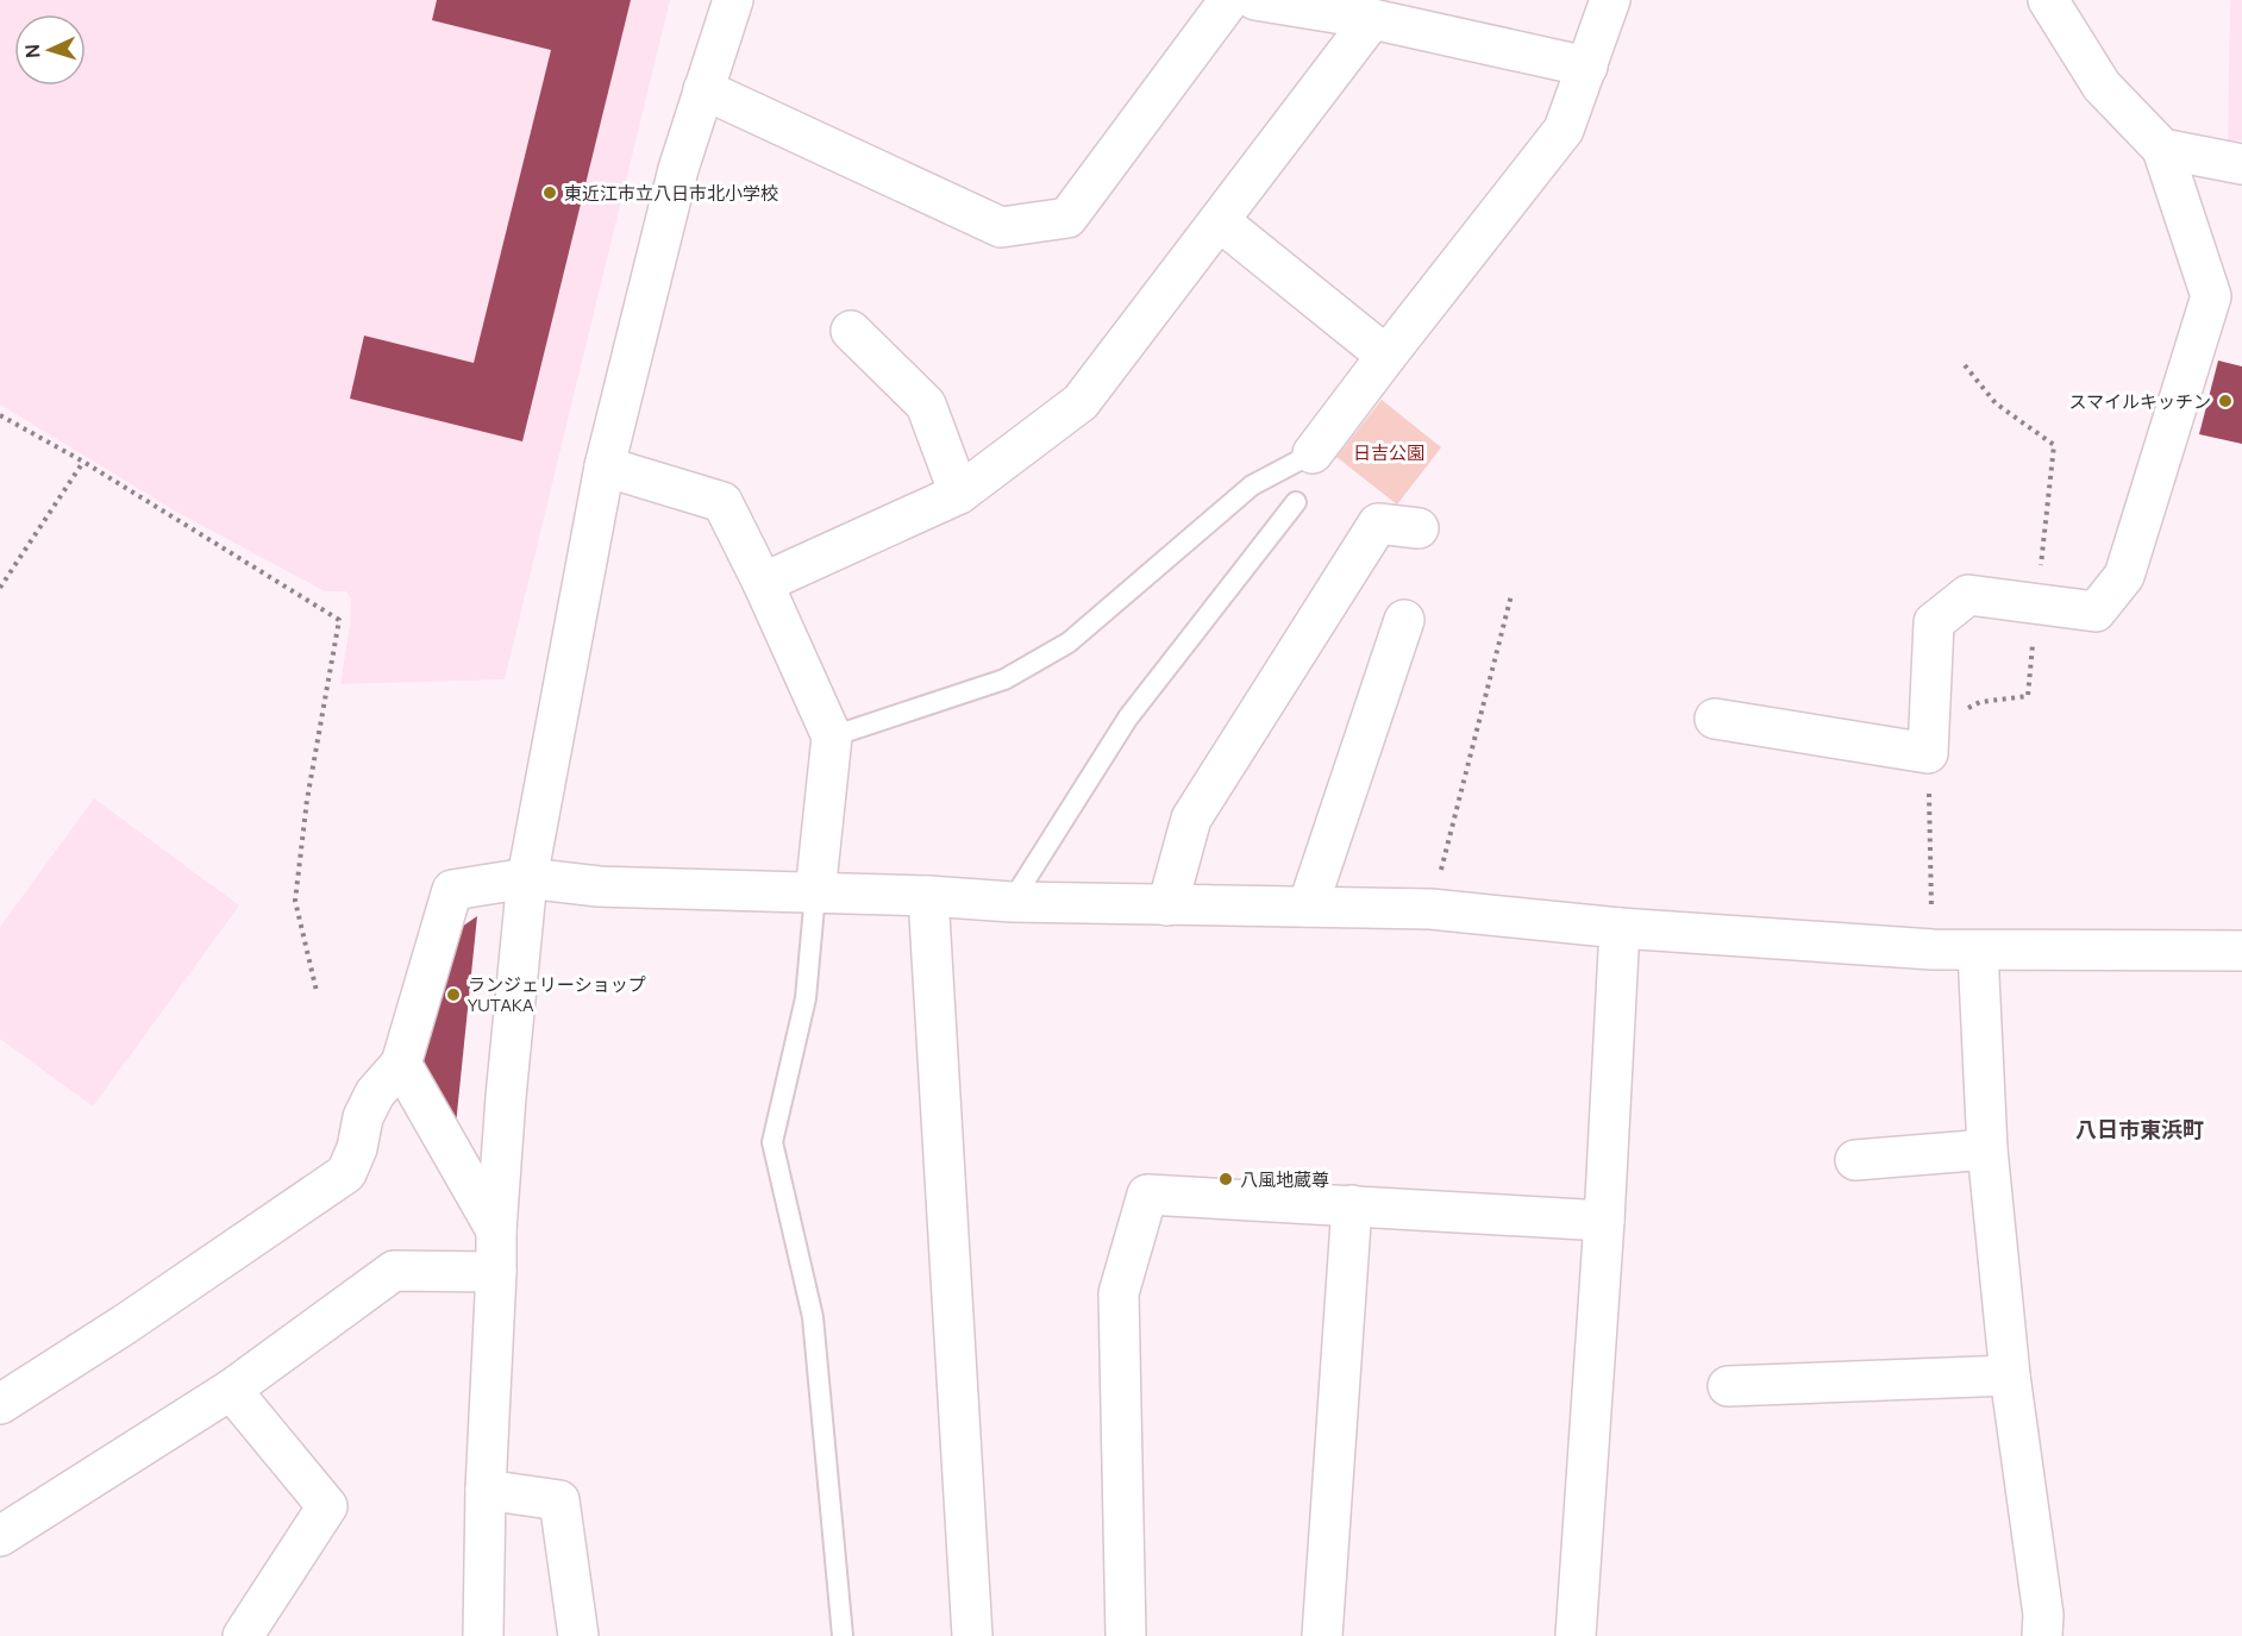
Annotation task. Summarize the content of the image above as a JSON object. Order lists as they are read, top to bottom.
{
  "districts": ["八日市東浜町"],
  "parks": ["日吉公園"],
  "places": [
    "東近江市立八日市北小学校",
    "スマイルキッチン",
    "ランジェリーショップ YUTAKA",
    "八風地蔵尊"
  ],
  "north": "left"
}
